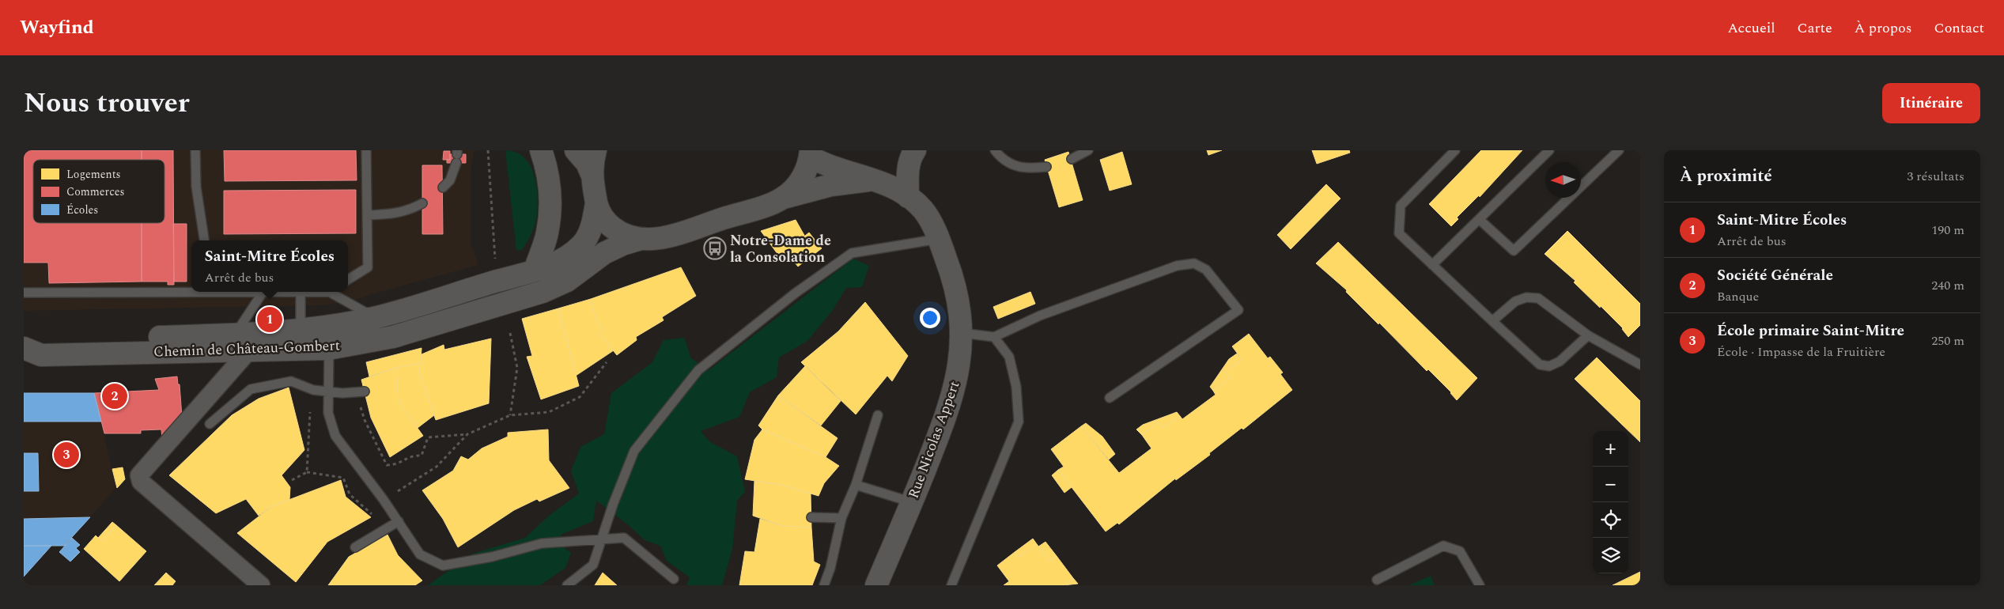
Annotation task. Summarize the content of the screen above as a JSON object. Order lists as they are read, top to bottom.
{
  "streets": {
    "street": ["Chemin de Château-Gombert", "Rue Nicolas Appert"]
  },
  "places": {
    "bus stop": ["Notre-Dame de la Consolation"]
  },
  "legend": ["Logements", "Commerces", "Écoles"],
  "north": "left",
  "page": {
    "header": "Wayfind",
    "nav": [
      "Accueil",
      "Carte",
      "À propos",
      "Contact"
    ],
    "title": "Nous trouver",
    "buttons": "Itinéraire",
    "heading": ["À proximité", "3 résultats"],
    "list": [
      {
        "mark": "1",
        "name": "Saint-Mitre Écoles",
        "note": "Arrêt de bus",
        "value": "190 m"
      },
      {
        "mark": "2",
        "name": "Société Générale",
        "note": "Banque",
        "value": "240 m"
      },
      {
        "mark": "3",
        "name": "École primaire Saint-Mitre",
        "note": "École · Impasse de la Fruitière",
        "value": "250 m"
      }
    ],
    "popup": ["Saint-Mitre Écoles", "Arrêt de bus"],
    "pins": ["1", "2", "3"],
    "map_buttons": ["+", "−"]
  }
}
